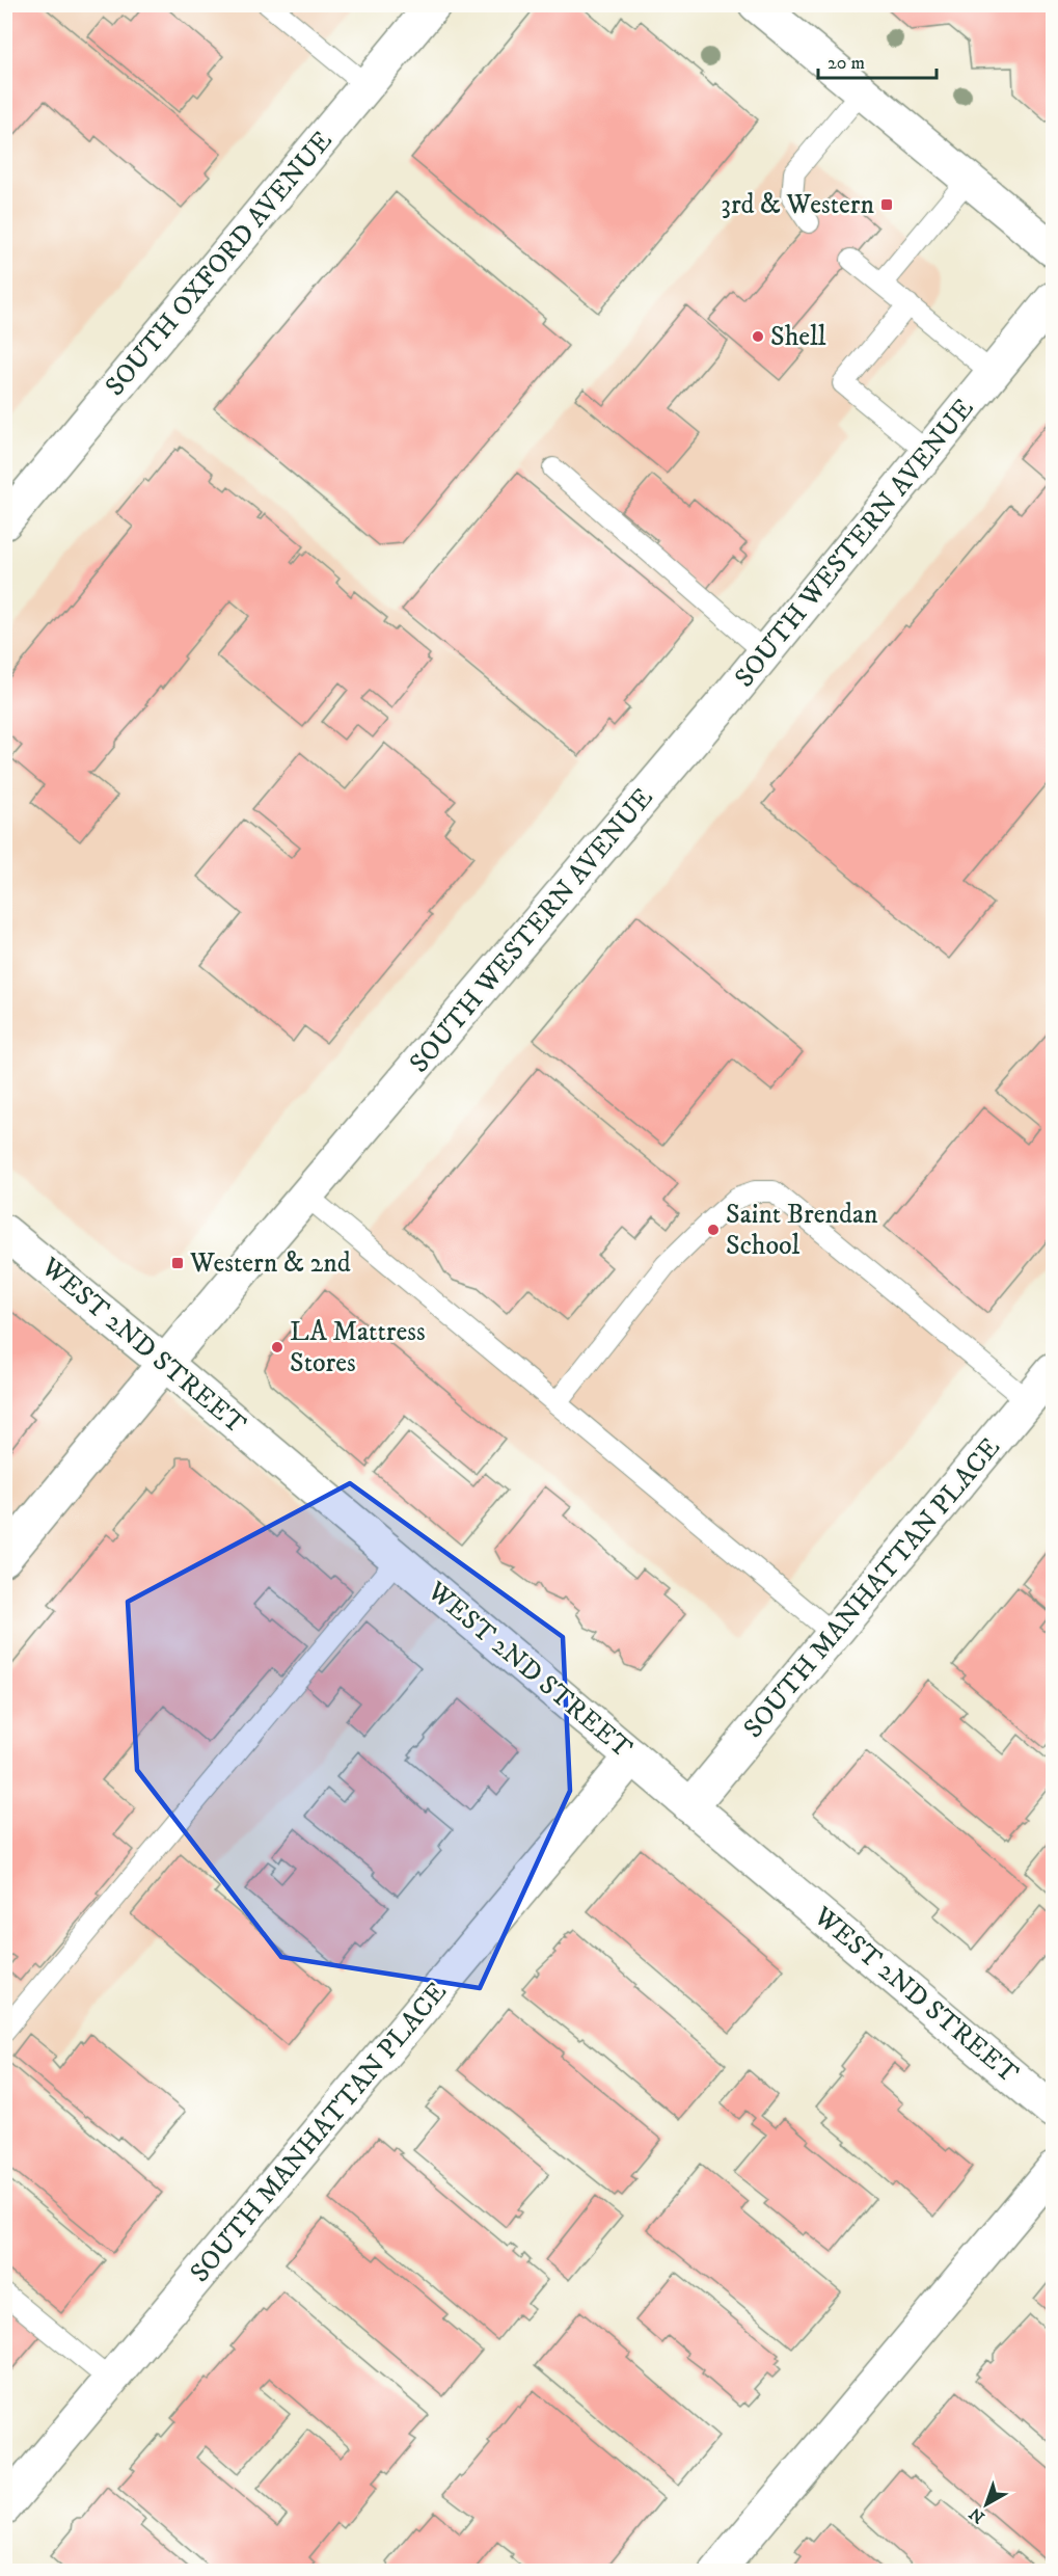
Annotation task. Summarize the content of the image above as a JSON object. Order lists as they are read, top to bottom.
{
  "streets": {
    "street": [
      "SOUTH OXFORD AVENUE",
      "SOUTH WESTERN AVENUE",
      "WEST 2ND STREET",
      "SOUTH MANHATTAN PLACE"
    ]
  },
  "crossings": [
    ["SOUTH WESTERN AVENUE", "WEST 2ND STREET"],
    ["WEST 2ND STREET", "SOUTH MANHATTAN PLACE"]
  ],
  "places": {
    "transit": ["3rd & Western", "Western & 2nd"],
    "other": ["Shell", "Saint Brendan School", "LA Mattress Stores"]
  },
  "scale_bar": "20 m",
  "north": "bottom left"
}
